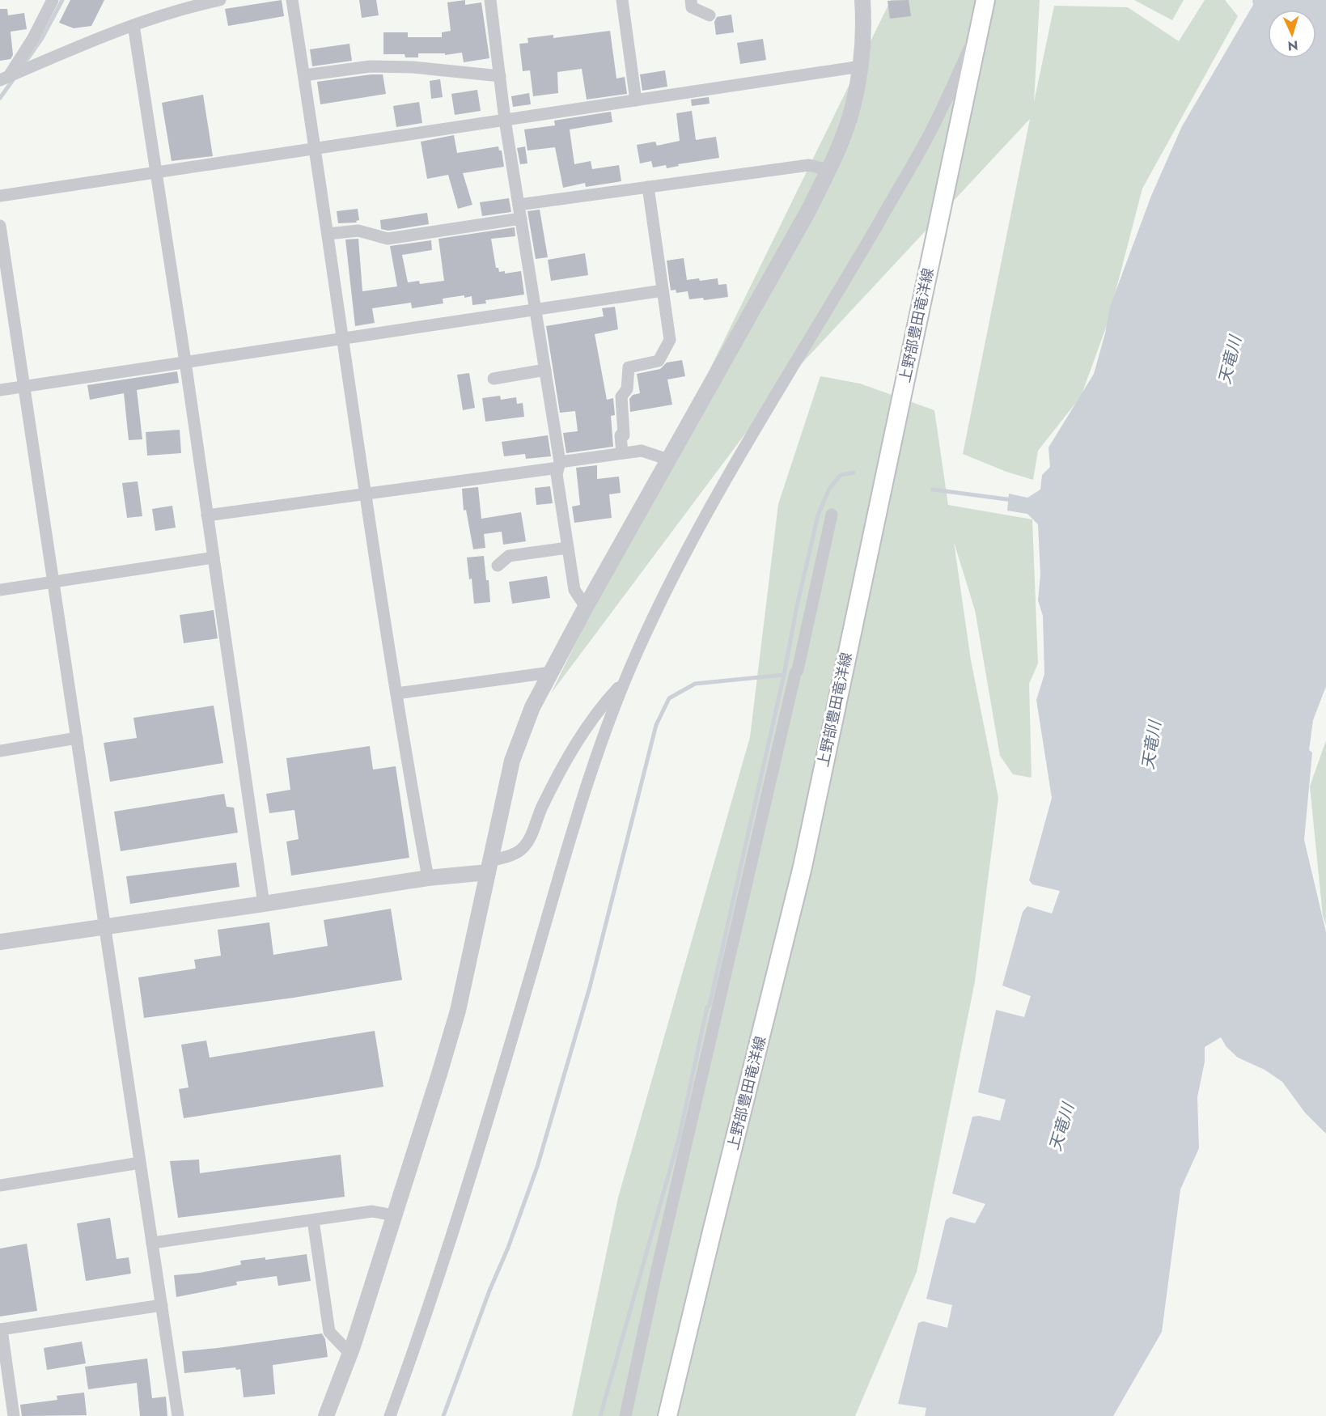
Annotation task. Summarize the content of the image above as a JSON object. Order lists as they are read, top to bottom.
{
  "streets": {
    "main road": ["上野部豊田竜洋線"]
  },
  "water": ["天竜川"],
  "north": "bottom"
}
